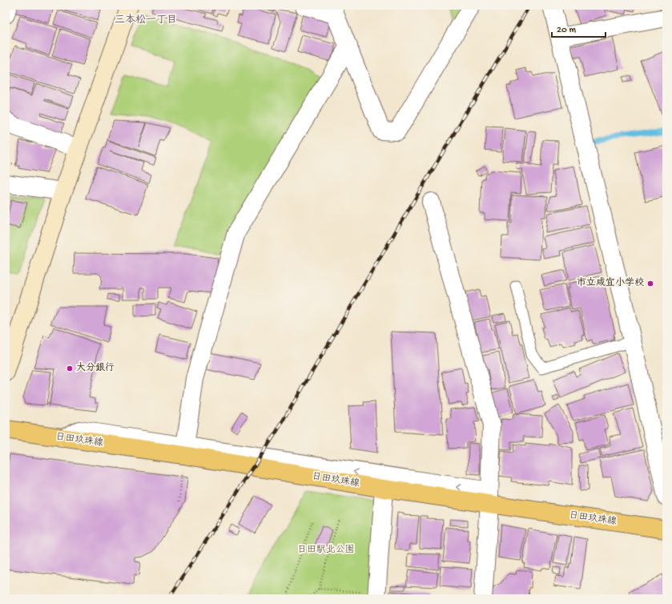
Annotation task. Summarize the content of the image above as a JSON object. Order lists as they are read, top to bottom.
{
  "streets": {
    "main road": ["日田玖珠線"]
  },
  "districts": ["三本松一丁目"],
  "parks": ["日田駅北公園"],
  "places": ["市立咸宜小学校", "大分銀行"],
  "scale_bar": "20 m"
}
